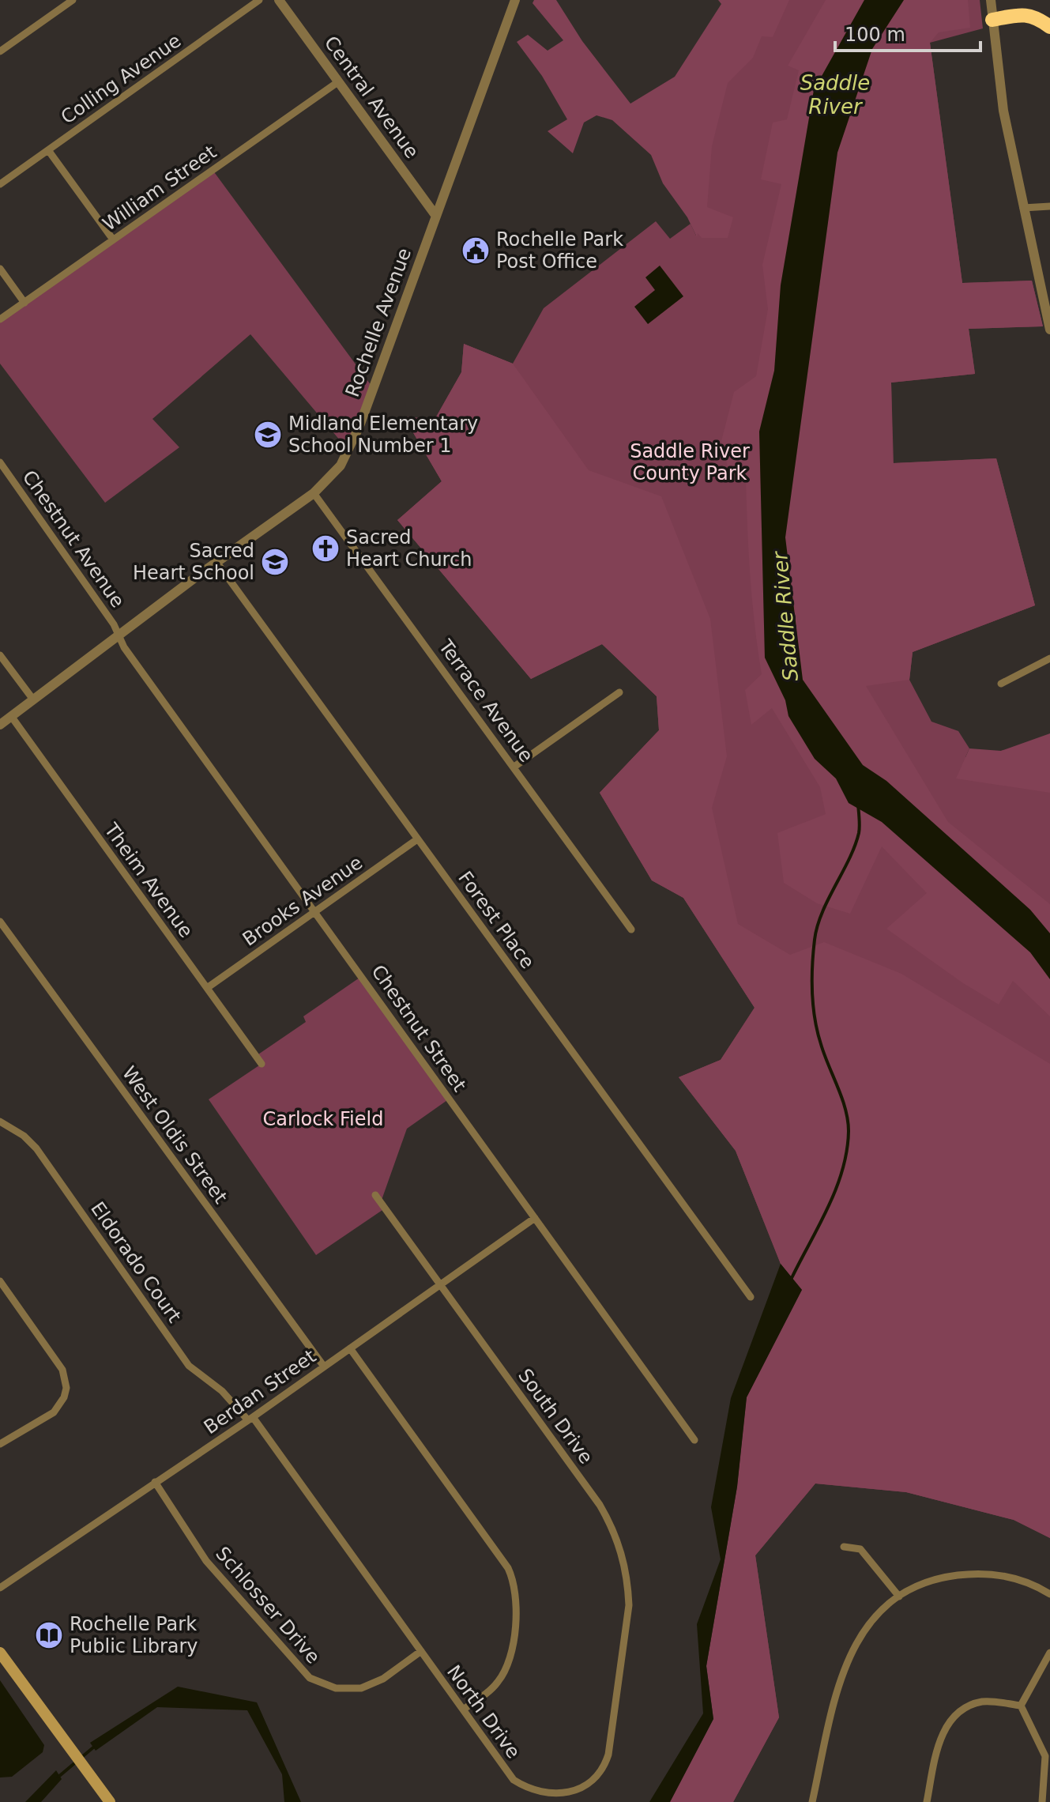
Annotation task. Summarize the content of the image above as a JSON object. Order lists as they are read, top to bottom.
{
  "streets": {
    "street": [
      "Colling Avenue",
      "Central Avenue",
      "William Street",
      "Rochelle Avenue",
      "Chestnut Avenue",
      "Terrace Avenue",
      "Theim Avenue",
      "Brooks Avenue",
      "Forest Place",
      "Chestnut Street",
      "West Oldis Street",
      "Eldorado Court",
      "Berdan Street",
      "South Drive",
      "Schlosser Drive",
      "North Drive"
    ]
  },
  "crossings": [
    ["Central Avenue", "William Street"],
    ["Central Avenue", "Rochelle Avenue"],
    ["Rochelle Avenue", "Chestnut Avenue"],
    ["Rochelle Avenue", "Terrace Avenue"],
    ["Rochelle Avenue", "Theim Avenue"],
    ["Rochelle Avenue", "Forest Place"],
    ["Rochelle Avenue", "Chestnut Street"],
    ["Chestnut Avenue", "Chestnut Street"],
    ["Theim Avenue", "Brooks Avenue"],
    ["Brooks Avenue", "Forest Place"],
    ["Brooks Avenue", "Chestnut Street"],
    ["Chestnut Street", "Berdan Street"],
    ["West Oldis Street", "Berdan Street"],
    ["Eldorado Court", "Berdan Street"],
    ["Eldorado Court", "North Drive"],
    ["Berdan Street", "South Drive"],
    ["Berdan Street", "Schlosser Drive"],
    ["Berdan Street", "North Drive"],
    ["South Drive", "North Drive"],
    ["Schlosser Drive", "North Drive"]
  ],
  "water": ["Saddle River"],
  "parks": ["Saddle River County Park", "Carlock Field"],
  "places": {
    "public building": ["Rochelle Park Post Office"],
    "school or university": ["Midland Elementary School Number 1", "Sacred Heart School"],
    "church": ["Sacred Heart Church"],
    "library": ["Rochelle Park Public Library"]
  },
  "scale_bar": "100 m"
}
